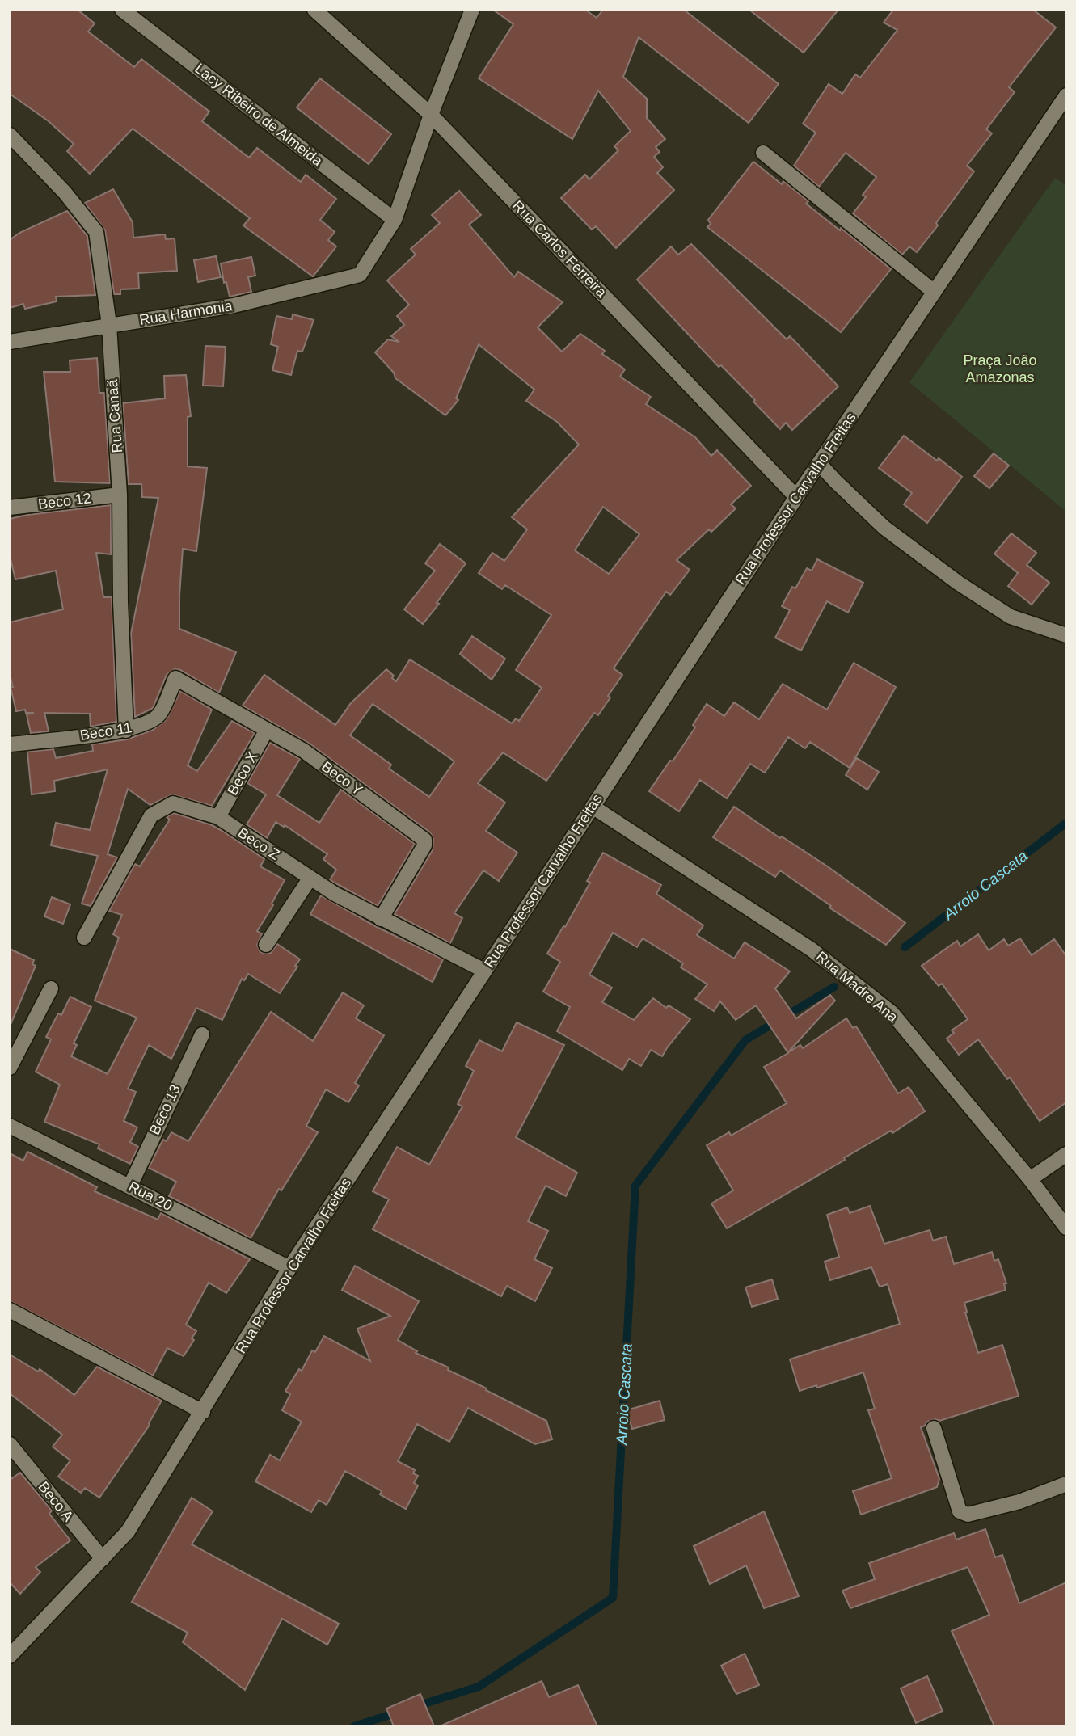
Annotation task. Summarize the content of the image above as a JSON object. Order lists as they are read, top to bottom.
{
  "streets": {
    "street": [
      "Lacy Ribeiro de Almeida",
      "Rua Carlos Ferreira",
      "Rua Harmonia",
      "Rua Canaã",
      "Rua Professor Carvalho Freitas",
      "Beco 12",
      "Beco 11",
      "Beco X",
      "Beco Y",
      "Beco Z",
      "Rua Madre Ana",
      "Beco 13",
      "Rua 20",
      "Beco A"
    ]
  },
  "crossings": [
    ["Lacy Ribeiro de Almeida", "Rua Harmonia"],
    ["Rua Carlos Ferreira", "Rua Professor Carvalho Freitas"],
    ["Rua Harmonia", "Rua Canaã"],
    ["Rua Canaã", "Beco 12"],
    ["Rua Canaã", "Beco 11"],
    ["Rua Professor Carvalho Freitas", "Beco Z"],
    ["Rua Professor Carvalho Freitas", "Rua Madre Ana"],
    ["Rua Professor Carvalho Freitas", "Rua 20"],
    ["Rua Professor Carvalho Freitas", "Beco A"],
    ["Beco 11", "Beco Y"],
    ["Beco X", "Beco Y"],
    ["Beco X", "Beco Z"],
    ["Beco Y", "Beco Z"],
    ["Beco 13", "Rua 20"]
  ],
  "water": ["Arroio Cascata"],
  "parks": ["Praça João Amazonas"]
}
